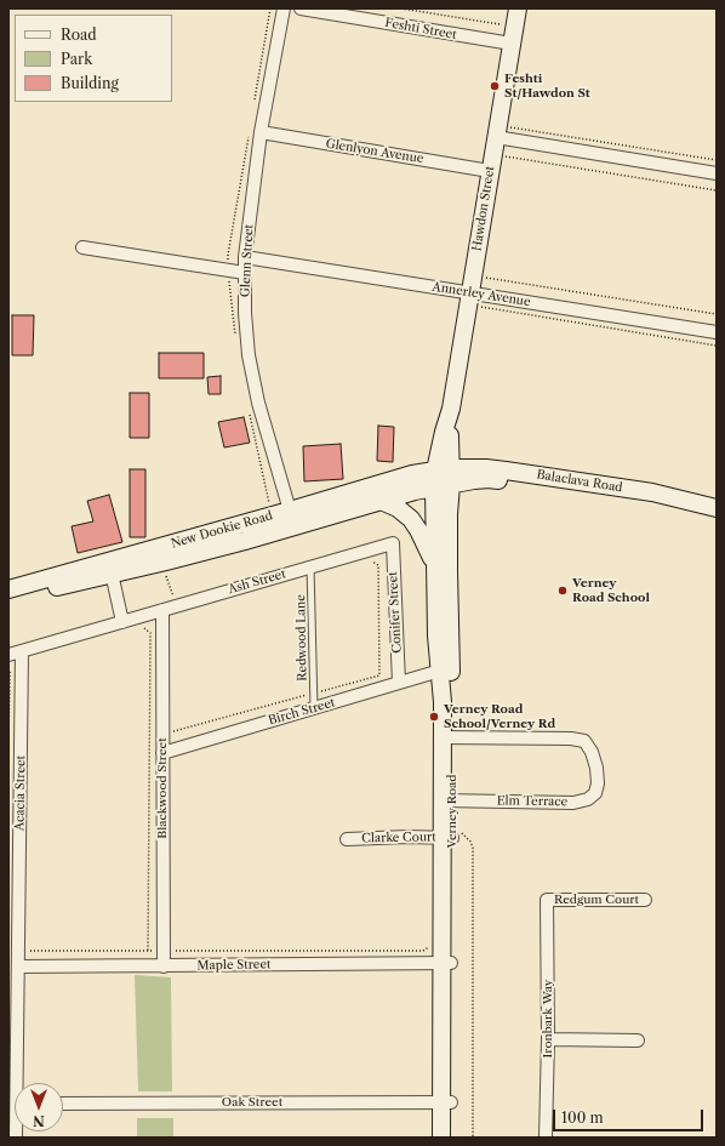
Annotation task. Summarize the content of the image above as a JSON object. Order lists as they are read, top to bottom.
{
  "streets": {
    "street": [
      "Feshti Street",
      "Glenlyon Avenue",
      "Hawdon Street",
      "Glenn Street",
      "Annerley Avenue",
      "Balaclava Road",
      "New Dookie Road",
      "Ash Street",
      "Conifer Street",
      "Birch Street",
      "Blackwood Street",
      "Acacia Street",
      "Elm Terrace",
      "Verney Road",
      "Clarke Court",
      "Redgum Court",
      "Maple Street",
      "Ironbark Way",
      "Oak Street"
    ],
    "lane": ["Redwood Lane"]
  },
  "crossings": [
    ["Feshti Street", "Hawdon Street"],
    ["Glenlyon Avenue", "Hawdon Street"],
    ["Glenlyon Avenue", "Glenn Street"],
    ["Hawdon Street", "Annerley Avenue"],
    ["Hawdon Street", "Balaclava Road"],
    ["Hawdon Street", "New Dookie Road"],
    ["Hawdon Street", "Verney Road"],
    ["Glenn Street", "Annerley Avenue"],
    ["Glenn Street", "New Dookie Road"],
    ["Balaclava Road", "New Dookie Road"],
    ["Balaclava Road", "Verney Road"],
    ["New Dookie Road", "Verney Road"],
    ["Ash Street", "Conifer Street"],
    ["Ash Street", "Redwood Lane"],
    ["Ash Street", "Blackwood Street"],
    ["Ash Street", "Acacia Street"],
    ["Conifer Street", "Birch Street"],
    ["Redwood Lane", "Birch Street"],
    ["Birch Street", "Blackwood Street"],
    ["Birch Street", "Verney Road"],
    ["Blackwood Street", "Maple Street"],
    ["Acacia Street", "Maple Street"],
    ["Elm Terrace", "Verney Road"],
    ["Verney Road", "Clarke Court"],
    ["Verney Road", "Maple Street"],
    ["Verney Road", "Oak Street"],
    ["Redgum Court", "Ironbark Way"]
  ],
  "places": ["Feshti St/Hawdon St", "Verney Road School", "Verney Road School/Verney Rd"],
  "legend": ["Road", "Park", "Building"],
  "scale_bar": "100 m",
  "north": "bottom"
}
